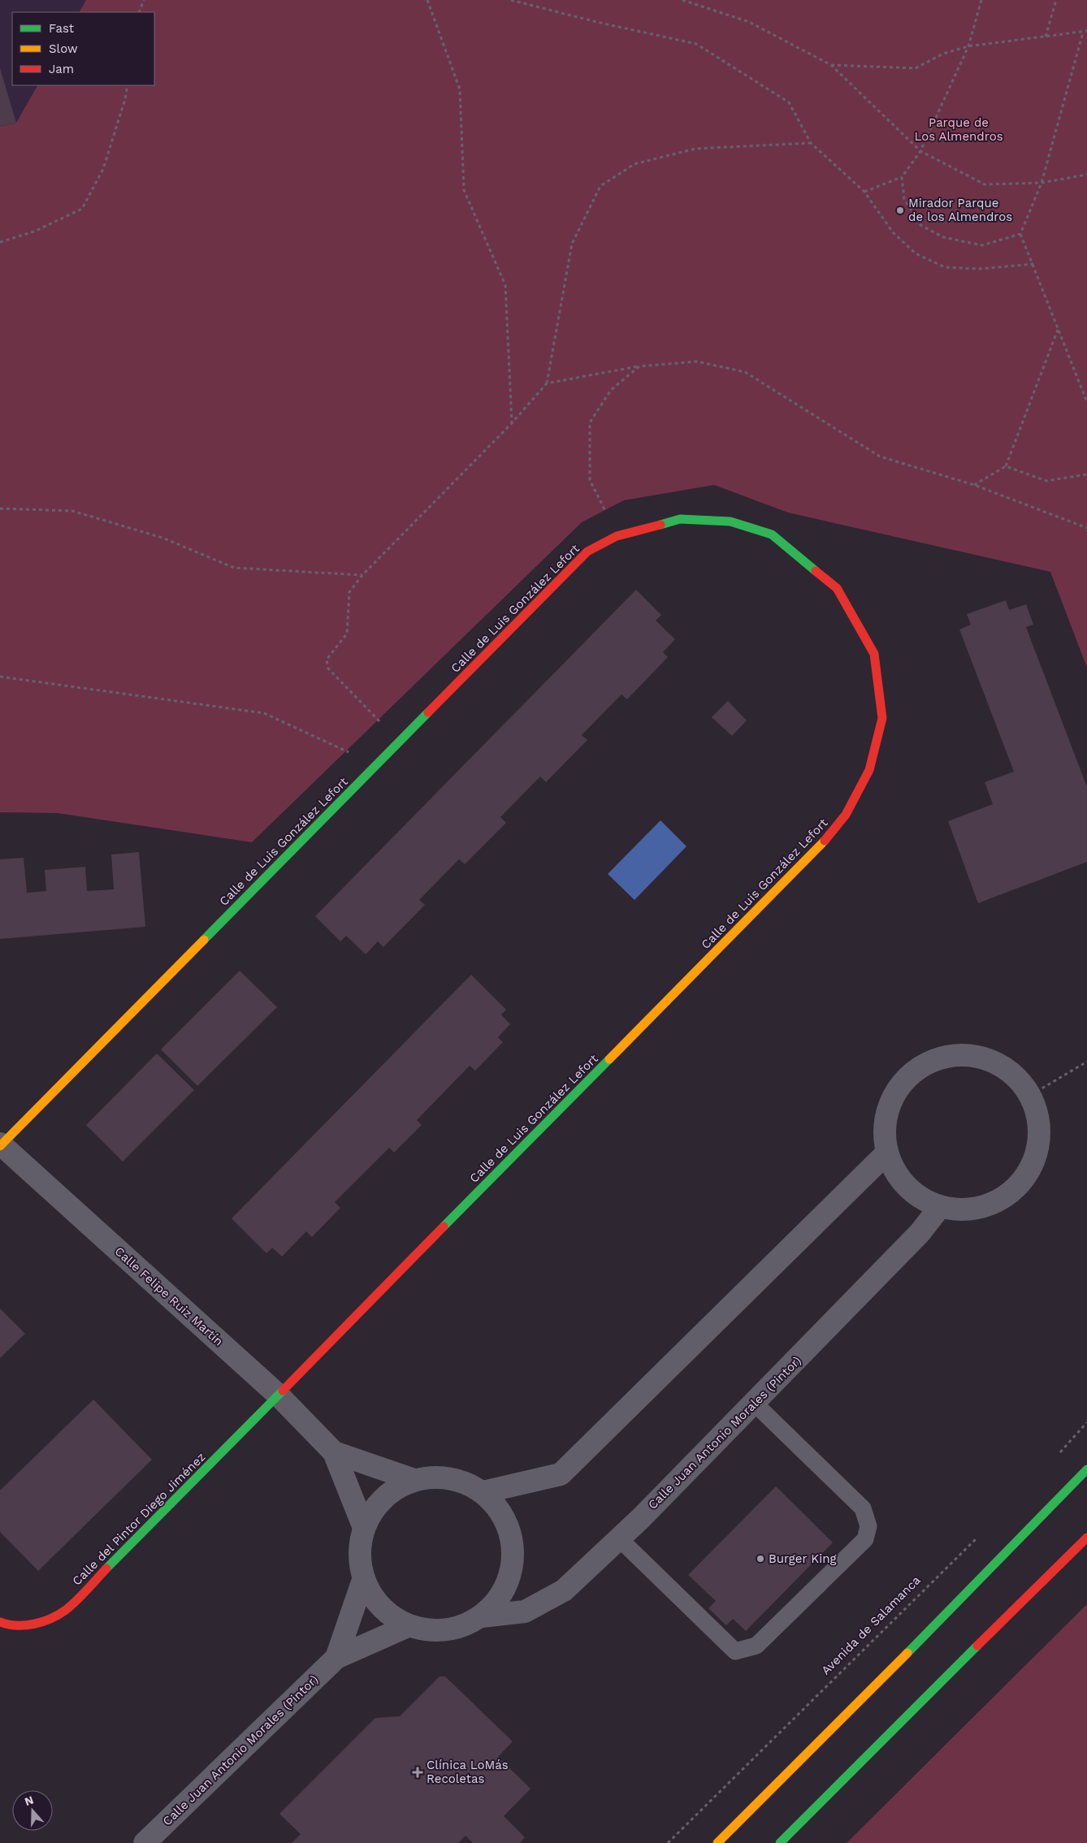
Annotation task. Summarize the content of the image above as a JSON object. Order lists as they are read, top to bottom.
{
  "streets": {
    "main road": ["Calle de Luis González Lefort", "Calle del Pintor Diego Jiménez"],
    "street": ["Calle Felipe Ruiz Martín", "Calle Juan Antonio Morales (Pintor)"],
    "path": ["Avenida de Salamanca"]
  },
  "crossings": [
    ["Calle de Luis González Lefort", "Calle Felipe Ruiz Martín"],
    ["Calle de Luis González Lefort", "Calle del Pintor Diego Jiménez"],
    ["Calle Felipe Ruiz Martín", "Calle del Pintor Diego Jiménez"]
  ],
  "parks": ["Parque de Los Almendros"],
  "places": {
    "other": ["Mirador Parque de los Almendros", "Burger King"],
    "health": ["Clínica LoMás Recoletas"]
  },
  "legend": ["Fast", "Slow", "Jam"],
  "north": "top"
}
